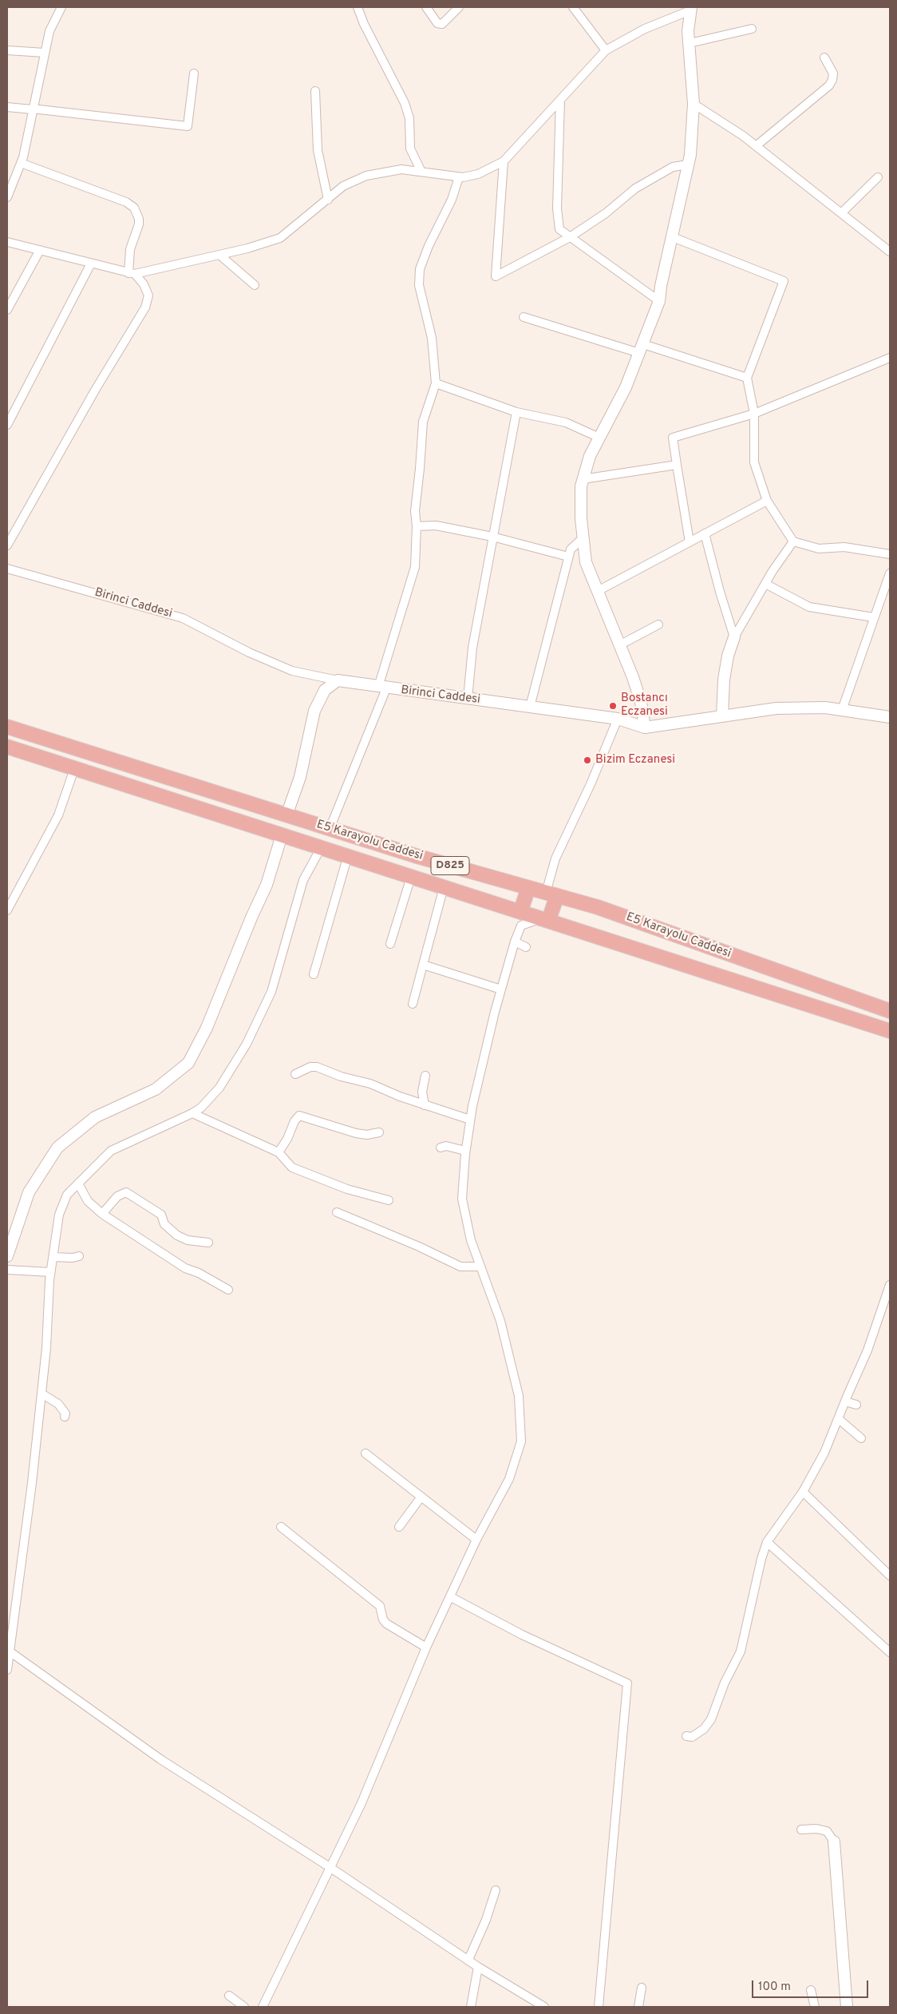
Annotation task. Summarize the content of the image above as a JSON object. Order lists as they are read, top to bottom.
{
  "streets": {
    "highway": ["E5 Karayolu Caddesi", "D825"],
    "street": ["Birinci Caddesi"]
  },
  "places": ["Bostancı Eczanesi", "Bizim Eczanesi"],
  "scale_bar": "100 m"
}
